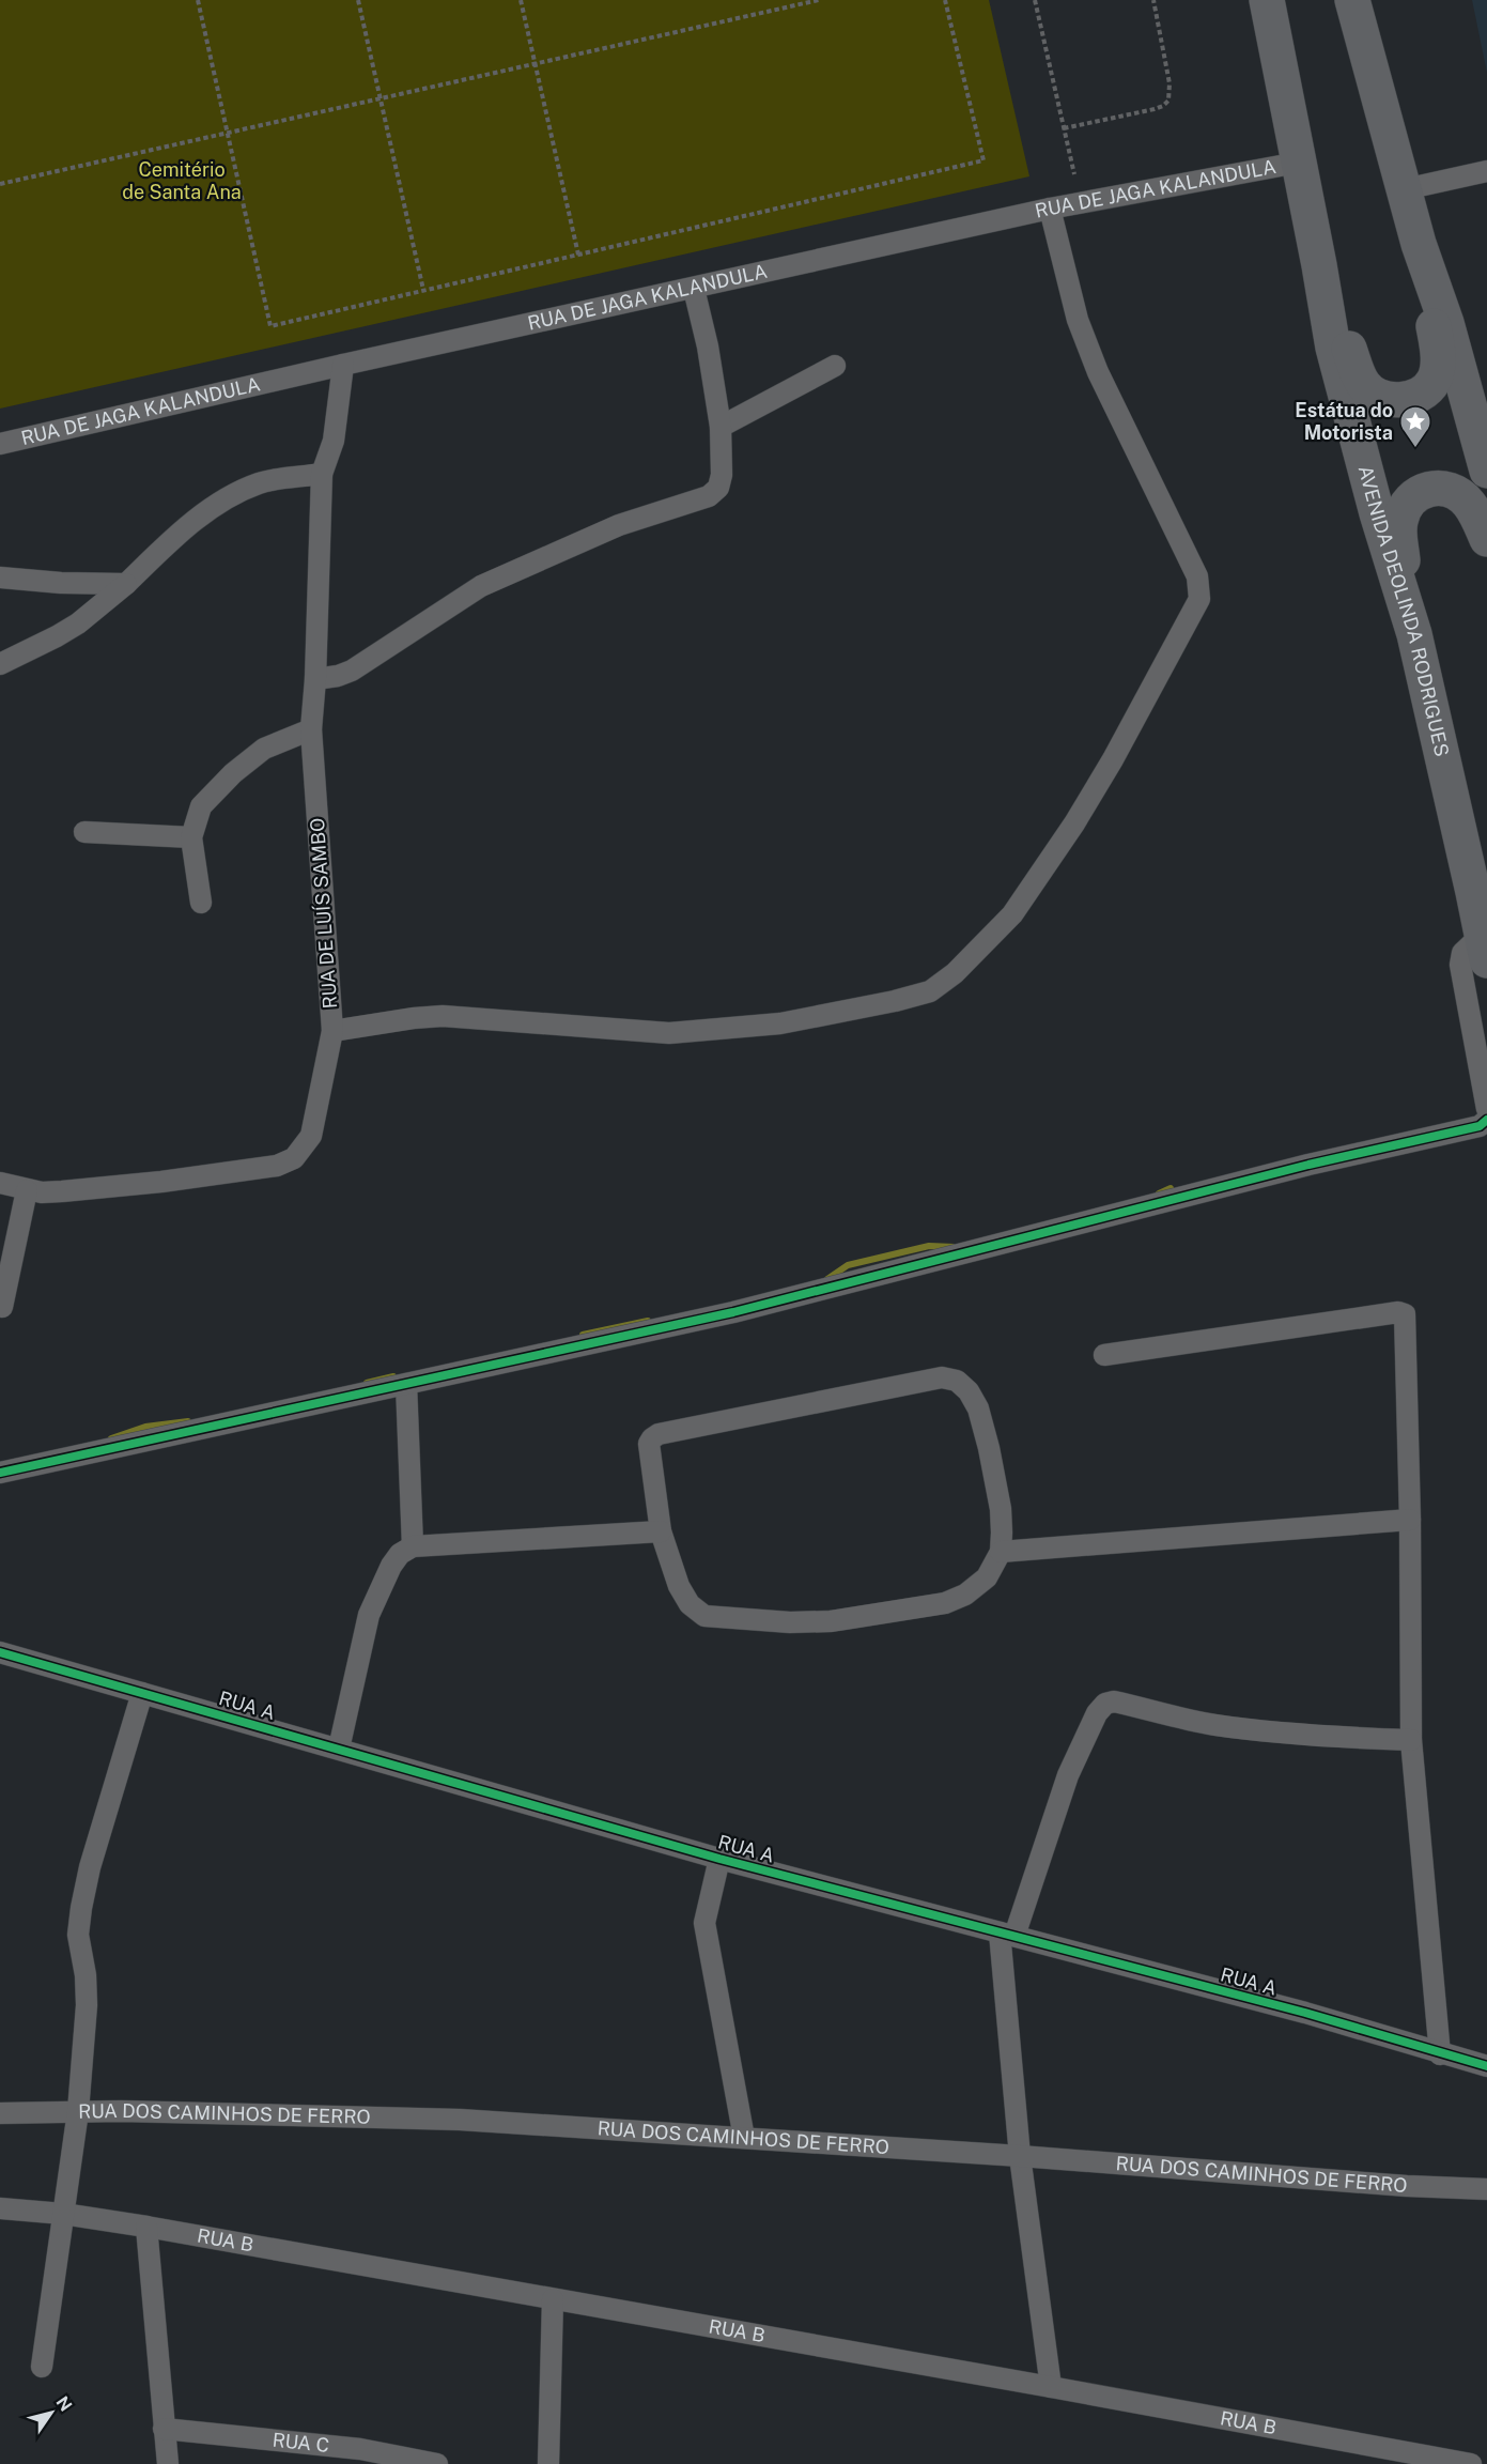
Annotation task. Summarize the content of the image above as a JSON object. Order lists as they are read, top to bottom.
{
  "streets": {
    "highway": ["AVENIDA DEOLINDA RODRIGUES"],
    "street": [
      "RUA DE JAGA KALANDULA",
      "RUA DE LUÍS SAMBO",
      "RUA A",
      "RUA DOS CAMINHOS DE FERRO",
      "RUA B",
      "RUA C"
    ]
  },
  "crossings": [
    ["RUA DE JAGA KALANDULA", "AVENIDA DEOLINDA RODRIGUES"],
    ["RUA DE JAGA KALANDULA", "RUA DE LUÍS SAMBO"]
  ],
  "parks": ["Cemitério de Santa Ana"],
  "places": {
    "place": ["Estátua do Motorista"]
  },
  "north": "top right"
}
